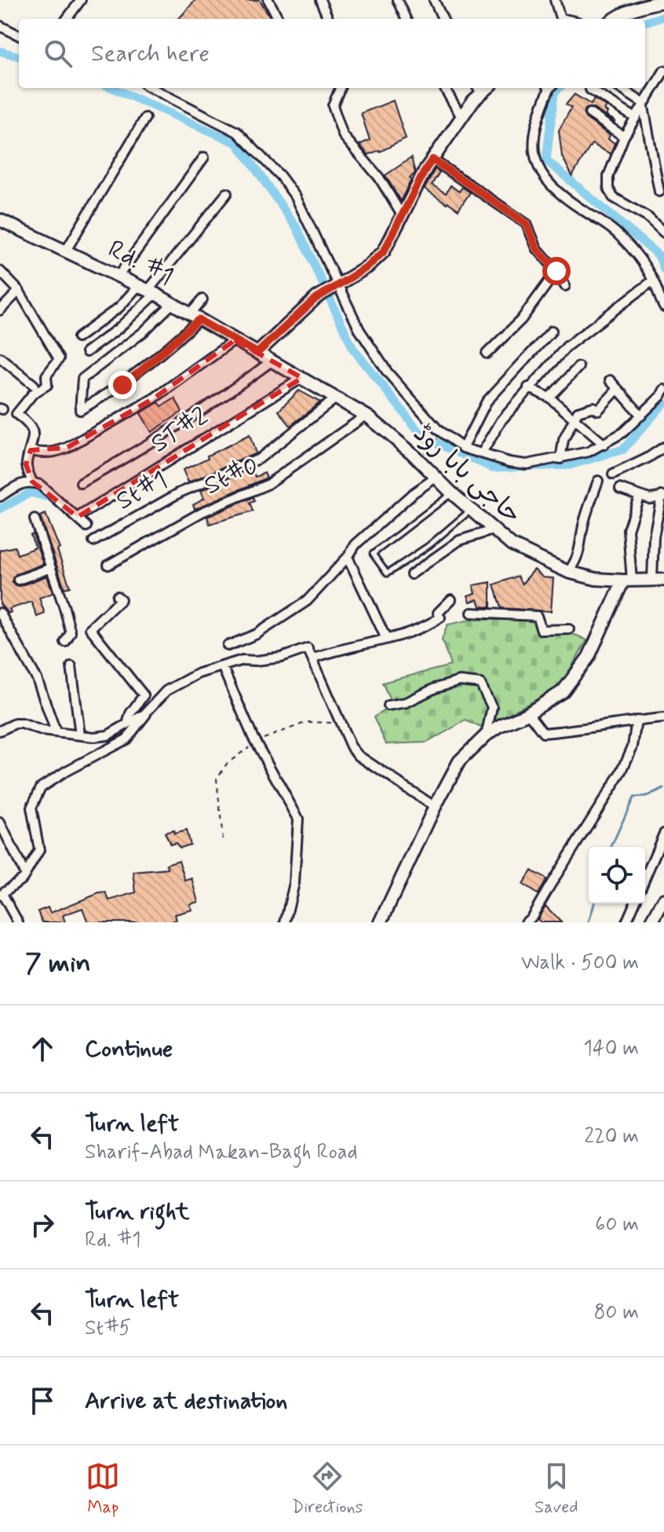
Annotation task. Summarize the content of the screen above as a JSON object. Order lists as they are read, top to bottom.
{
  "streets": {
    "street": [
      "Rd. #1",
      "ST#2",
      "حاجی بابا روڈ",
      "St#0",
      "St#1"
    ]
  },
  "crossings": [
    ["Rd. #1", "حاجی بابا روڈ"],
    ["ST#2", "حاجی بابا روڈ"],
    ["حاجی بابا روڈ", "St#0"],
    ["حاجی بابا روڈ", "St#1"]
  ],
  "page": {
    "search": "Search here",
    "heading": ["7 min", "Walk · 500 m"],
    "list": [
      ["Continue", "140 m"],
      ["Turn left", "Sharif-Abad Makan-Bagh Road", "220 m"],
      ["Turn right", "Rd. #1", "60 m"],
      ["Turn left", "St#5", "80 m"],
      "Arrive at destination"
    ],
    "nav": ["Map", "Directions", "Saved"]
  }
}
